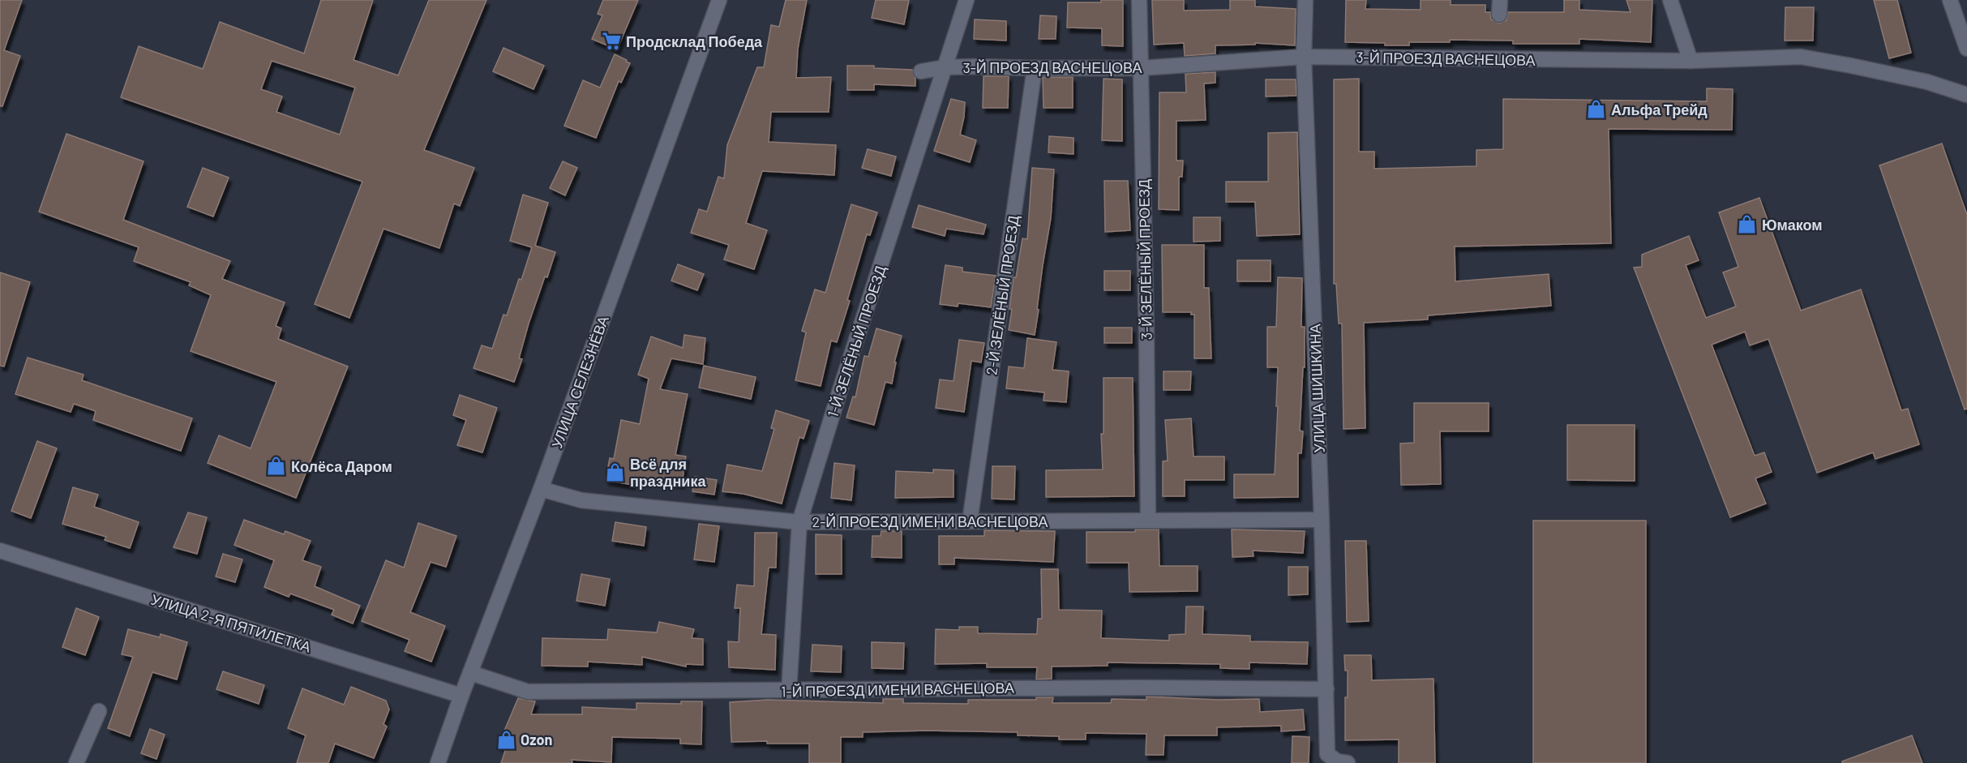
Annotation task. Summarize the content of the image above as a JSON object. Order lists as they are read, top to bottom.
{
  "streets": {
    "street": [
      "3-Й ПРОЕЗД ВАСНЕЦОВА",
      "3-Й ЗЕЛЁНЫЙ ПРОЕЗД",
      "2-Й ЗЕЛЁНЫЙ ПРОЕЗД",
      "1-Й ЗЕЛЁНЫЙ ПРОЕЗД",
      "УЛИЦА СЕЛЕЗНЁВА",
      "УЛИЦА ШИШКИНА",
      "2-Й ПРОЕЗД ИМЕНИ ВАСНЕЦОВА",
      "УЛИЦА 2-Я ПЯТИЛЕТКА",
      "1-Й ПРОЕЗД ИМЕНИ ВАСНЕЦОВА"
    ]
  },
  "crossings": [
    ["3-Й ПРОЕЗД ВАСНЕЦОВА", "3-Й ЗЕЛЁНЫЙ ПРОЕЗД"],
    ["3-Й ПРОЕЗД ВАСНЕЦОВА", "2-Й ЗЕЛЁНЫЙ ПРОЕЗД"],
    ["3-Й ПРОЕЗД ВАСНЕЦОВА", "1-Й ЗЕЛЁНЫЙ ПРОЕЗД"],
    ["3-Й ПРОЕЗД ВАСНЕЦОВА", "УЛИЦА ШИШКИНА"],
    ["3-Й ЗЕЛЁНЫЙ ПРОЕЗД", "2-Й ПРОЕЗД ИМЕНИ ВАСНЕЦОВА"],
    ["2-Й ЗЕЛЁНЫЙ ПРОЕЗД", "2-Й ПРОЕЗД ИМЕНИ ВАСНЕЦОВА"],
    ["1-Й ЗЕЛЁНЫЙ ПРОЕЗД", "2-Й ПРОЕЗД ИМЕНИ ВАСНЕЦОВА"],
    ["1-Й ЗЕЛЁНЫЙ ПРОЕЗД", "1-Й ПРОЕЗД ИМЕНИ ВАСНЕЦОВА"],
    ["УЛИЦА СЕЛЕЗНЁВА", "2-Й ПРОЕЗД ИМЕНИ ВАСНЕЦОВА"],
    ["УЛИЦА СЕЛЕЗНЁВА", "УЛИЦА 2-Я ПЯТИЛЕТКА"],
    ["УЛИЦА СЕЛЕЗНЁВА", "1-Й ПРОЕЗД ИМЕНИ ВАСНЕЦОВА"],
    ["УЛИЦА ШИШКИНА", "2-Й ПРОЕЗД ИМЕНИ ВАСНЕЦОВА"],
    ["УЛИЦА ШИШКИНА", "1-Й ПРОЕЗД ИМЕНИ ВАСНЕЦОВА"]
  ],
  "places": {
    "supermarket": ["Продсклад Победа"],
    "shop": [
      "Альфа Трейд",
      "Юмаком",
      "Колёса Даром",
      "Всё для праздника",
      "Ozon"
    ]
  }
}
